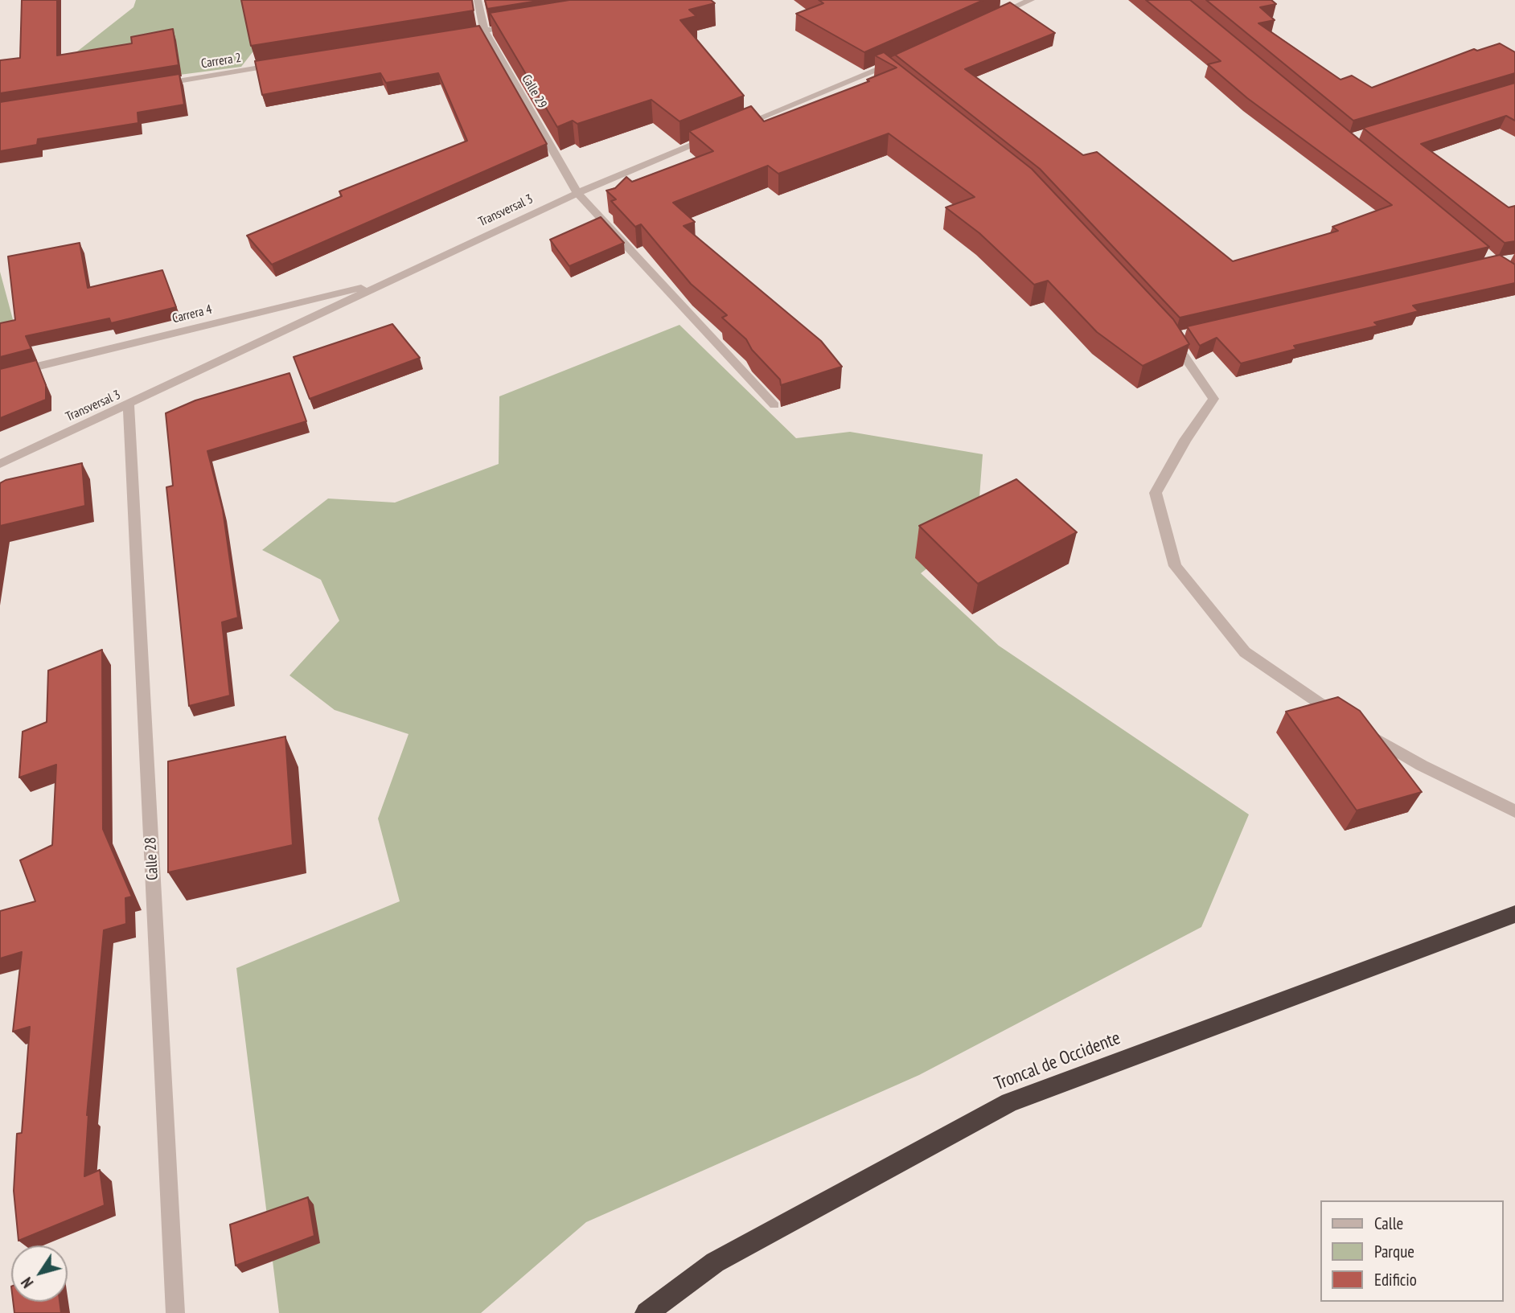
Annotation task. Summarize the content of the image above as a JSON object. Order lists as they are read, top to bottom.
{
  "streets": {
    "highway": ["Troncal de Occidente"],
    "street": [
      "Carrera 2",
      "Calle 29",
      "Transversal 3",
      "Carrera 4",
      "Calle 28"
    ]
  },
  "crossings": [
    ["Calle 29", "Transversal 3"],
    ["Transversal 3", "Carrera 4"],
    ["Transversal 3", "Calle 28"]
  ],
  "legend": ["Calle", "Parque", "Edificio"],
  "north": "bottom left"
}
